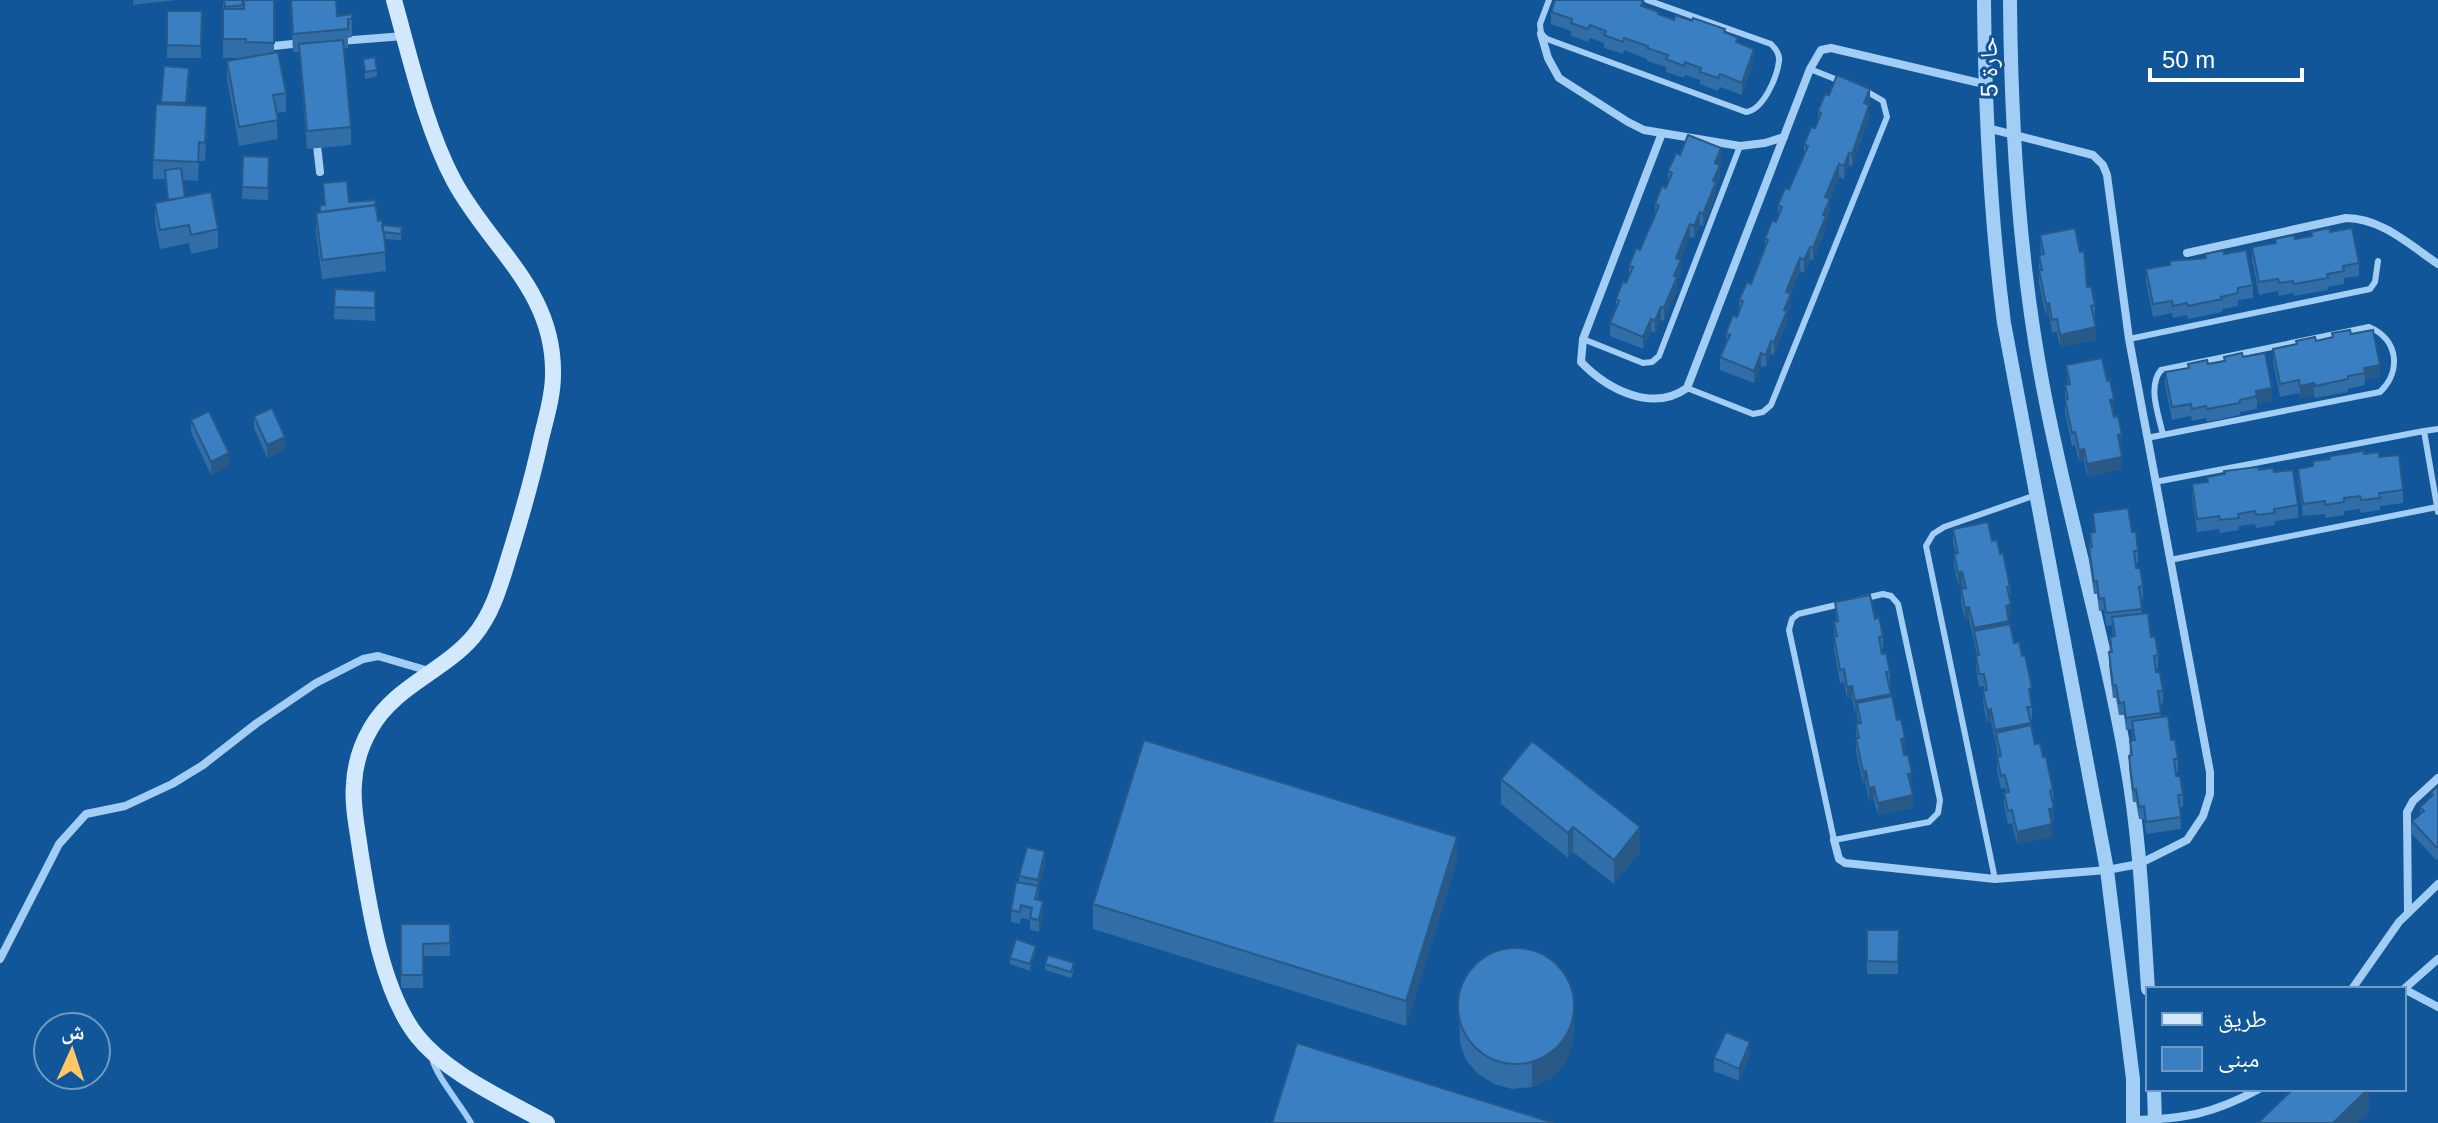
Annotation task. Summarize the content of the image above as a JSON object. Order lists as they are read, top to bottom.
{
  "streets": {
    "street": ["حارة 5"]
  },
  "legend": ["طريق", "مبنى"],
  "scale_bar": "50 m",
  "north": "top"
}
